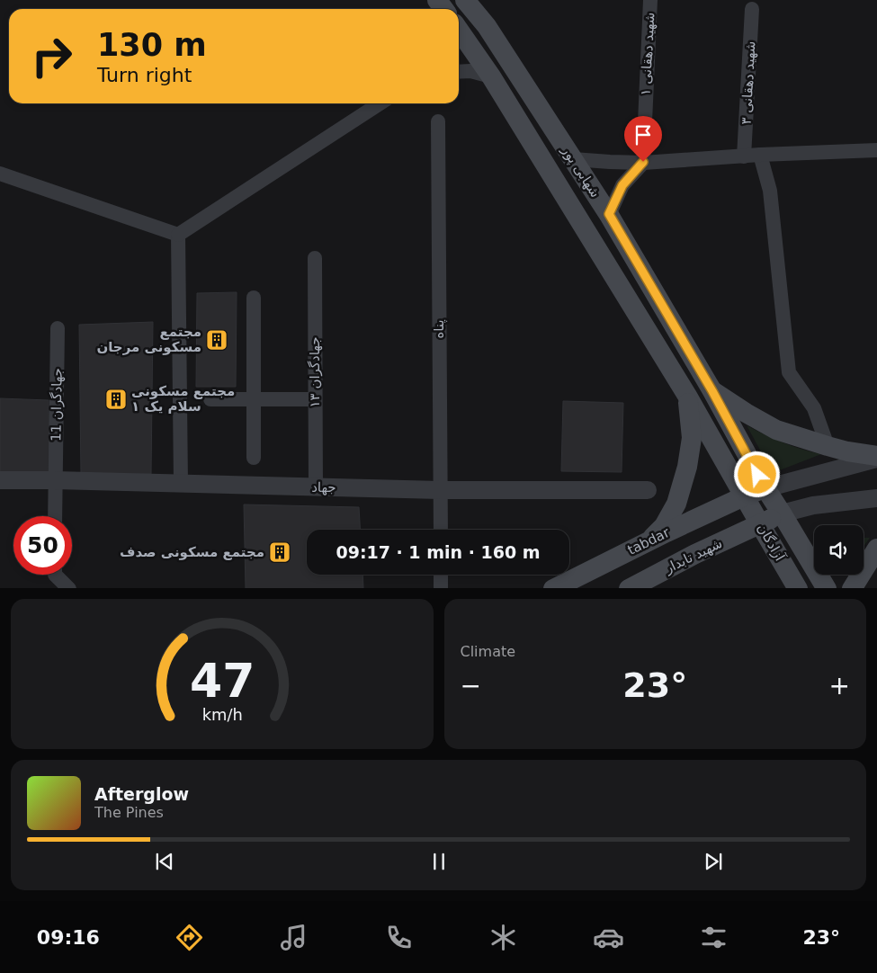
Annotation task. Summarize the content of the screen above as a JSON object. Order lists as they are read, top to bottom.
{
  "streets": {
    "main road": [
      "شهابی پور",
      "tabdar",
      "آزادگان",
      "شهید تابدار"
    ],
    "street": [
      "شهید دهقانی ۱",
      "شهید دهقانی ۳",
      "پناه",
      "جهادگران ۱۳",
      "جهادگران 11",
      "جهاد"
    ]
  },
  "crossings": [
    ["شهابی پور", "tabdar"],
    ["شهابی پور", "آزادگان"],
    ["شهابی پور", "شهید تابدار"],
    ["پناه", "جهاد"],
    ["جهادگران ۱۳", "جهاد"],
    ["جهادگران 11", "جهاد"],
    ["tabdar", "آزادگان"],
    ["آزادگان", "شهید تابدار"]
  ],
  "places": {
    "building": ["مجتمع مسکونی مرجان", "مجتمع مسکونی سلام یک ۱", "مجتمع مسکونی صدف"]
  },
  "page": {
    "turn": ["130 m", "Turn right"],
    "limit": "50",
    "trip": "09:17 · 1 min · 160 m",
    "tile": "Climate",
    "heat": ["−", "23°", "+"],
    "song": ["Afterglow", "The Pines"],
    "tabs": ["09:16", "23°"],
    "gauge": ["47", "km/h"]
  }
}
